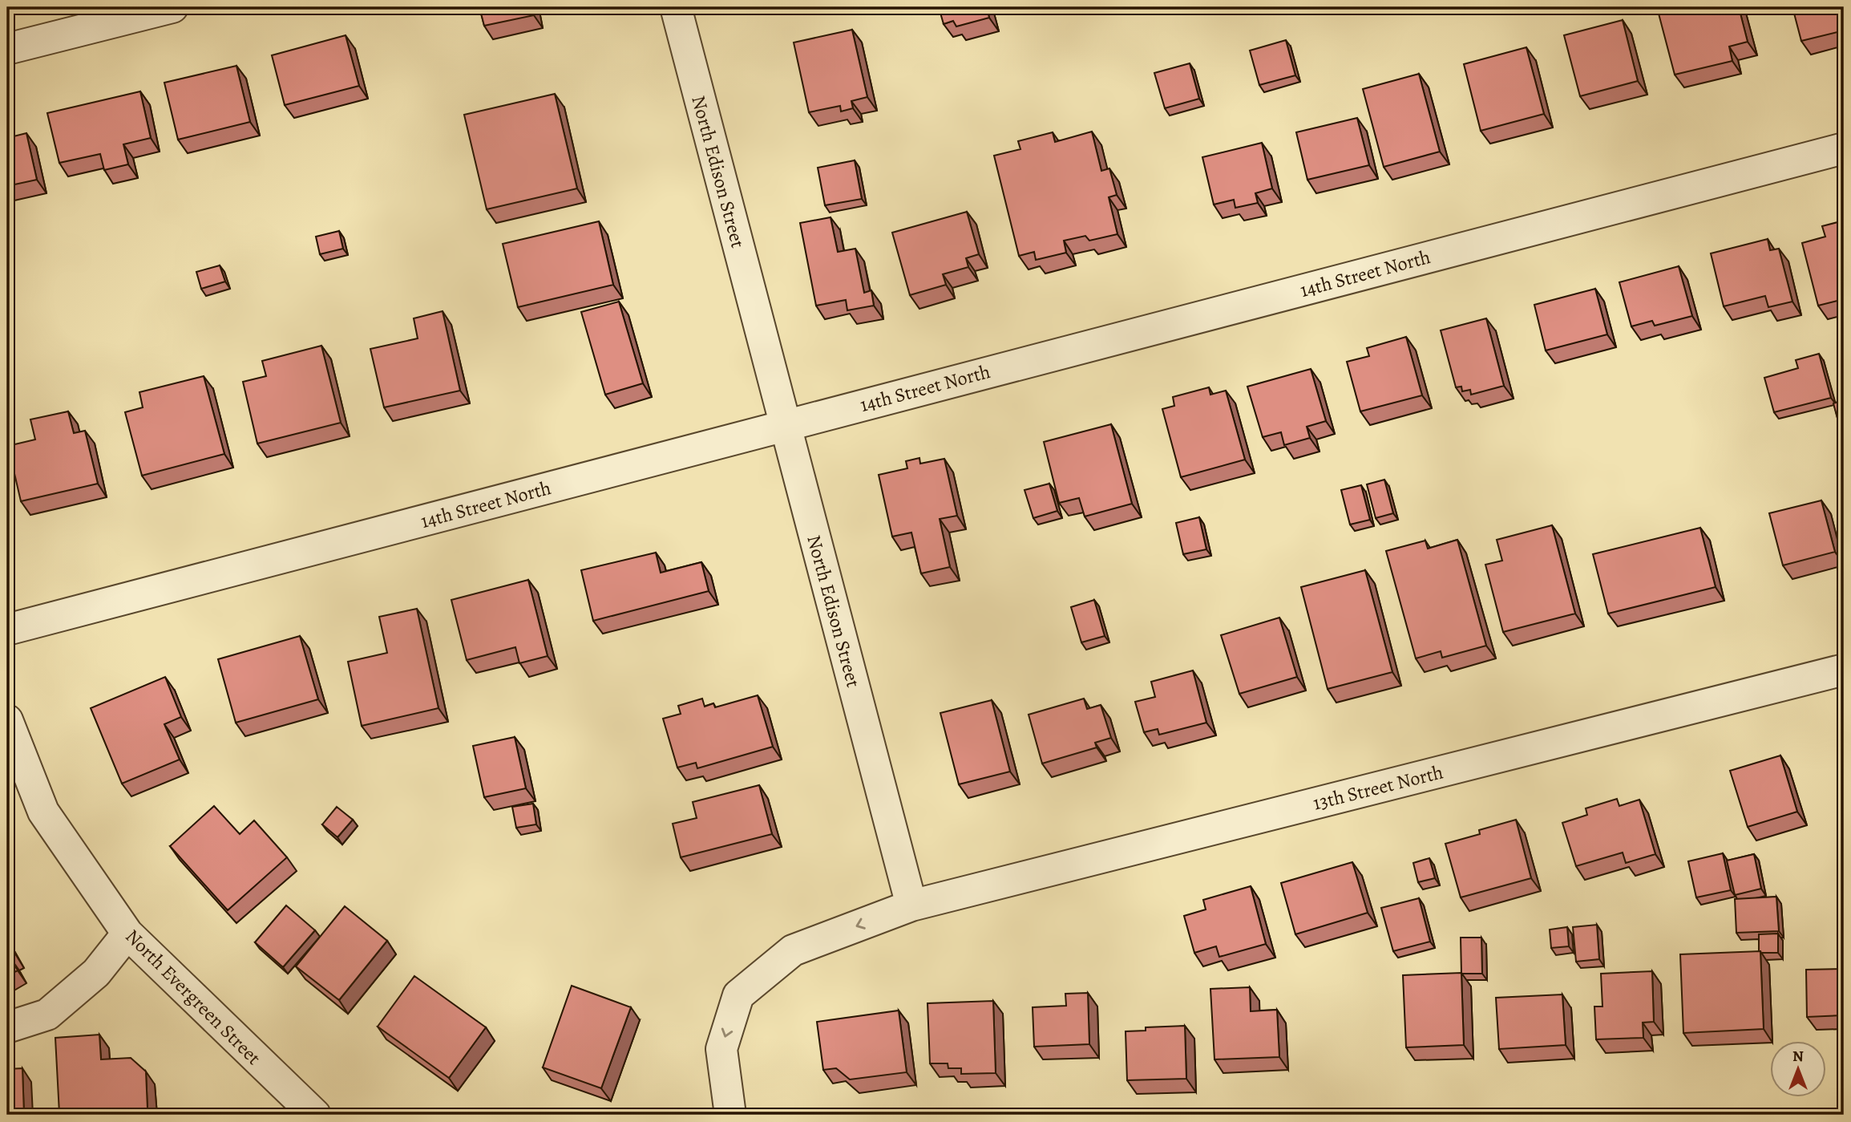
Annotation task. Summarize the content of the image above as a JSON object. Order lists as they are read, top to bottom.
{
  "streets": {
    "street": [
      "North Edison Street",
      "14th Street North",
      "13th Street North",
      "North Evergreen Street"
    ]
  },
  "crossings": [
    ["North Edison Street", "14th Street North"],
    ["North Edison Street", "13th Street North"]
  ],
  "north": "top"
}
